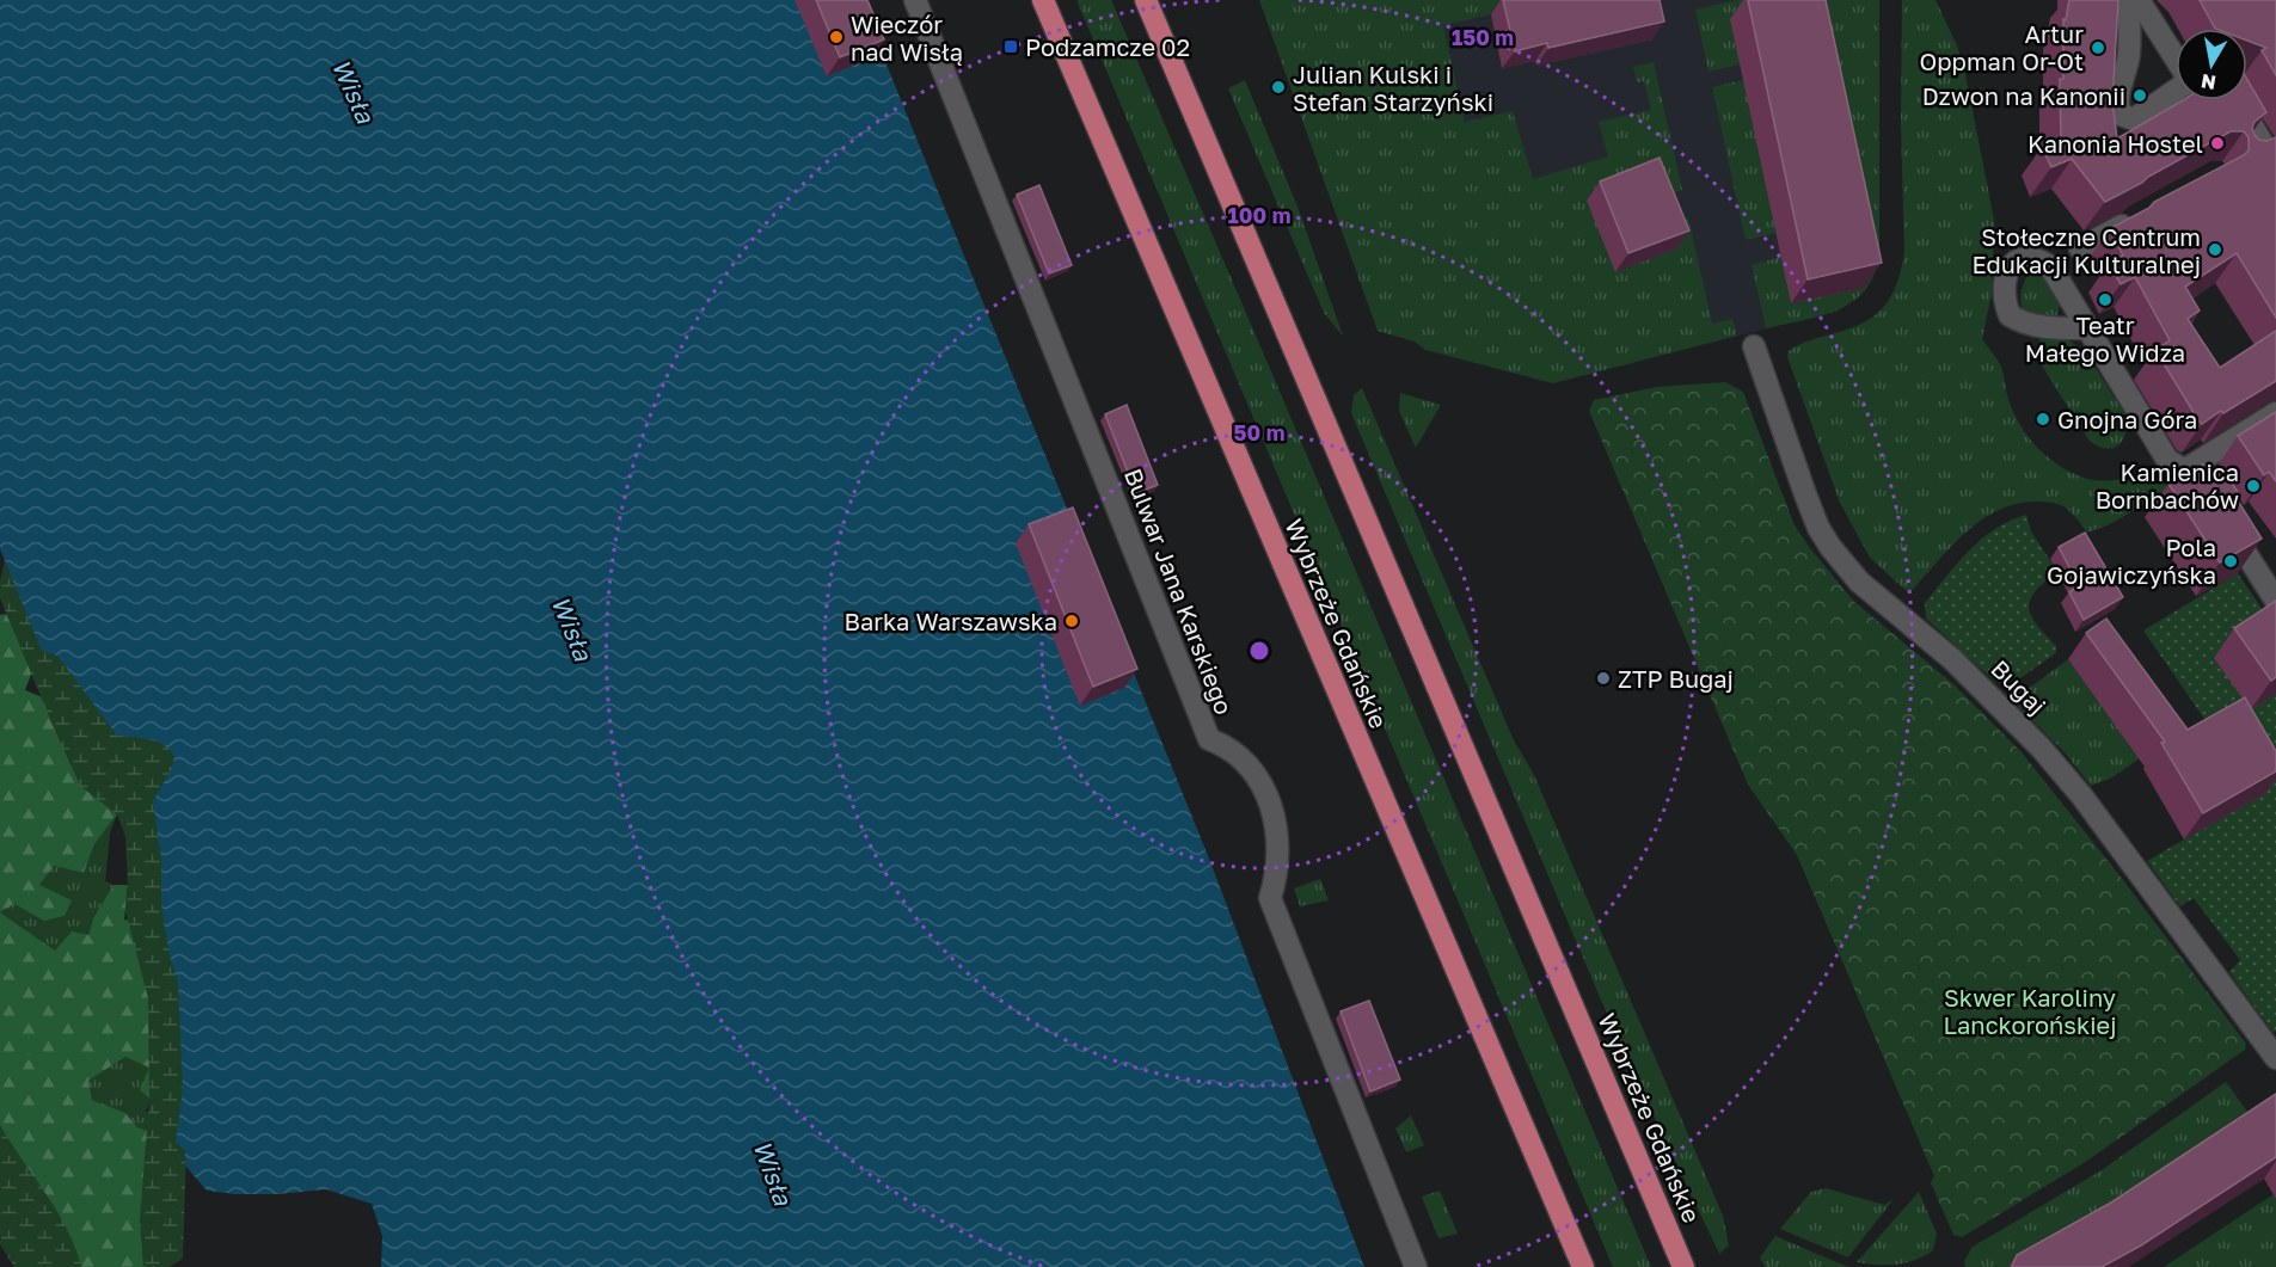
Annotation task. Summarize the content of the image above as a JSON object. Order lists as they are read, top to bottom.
{
  "streets": {
    "main road": ["Wybrzeże Gdańskie"],
    "street": ["Bulwar Jana Karskiego", "Bugaj"]
  },
  "water": ["Wisła"],
  "parks": ["Skwer Karoliny Lanckorońskiej"],
  "places": {
    "other": [
      "Wieczór nad Wisłą",
      "Artur Oppman Or-Ot",
      "Julian Kulski i Stefan Starzyński",
      "Dzwon na Kanonii",
      "Kanonia Hostel",
      "Stołeczne Centrum Edukacji Kulturalnej",
      "Teatr Małego Widza",
      "Gnojna Góra",
      "Kamienica Bornbachów",
      "Pola Gojawiczyńska",
      "Barka Warszawska",
      "ZTP Bugaj"
    ],
    "transit": ["Podzamcze 02"]
  },
  "north": "bottom",
  "rings": ["150 m", "100 m", "50 m"]
}
